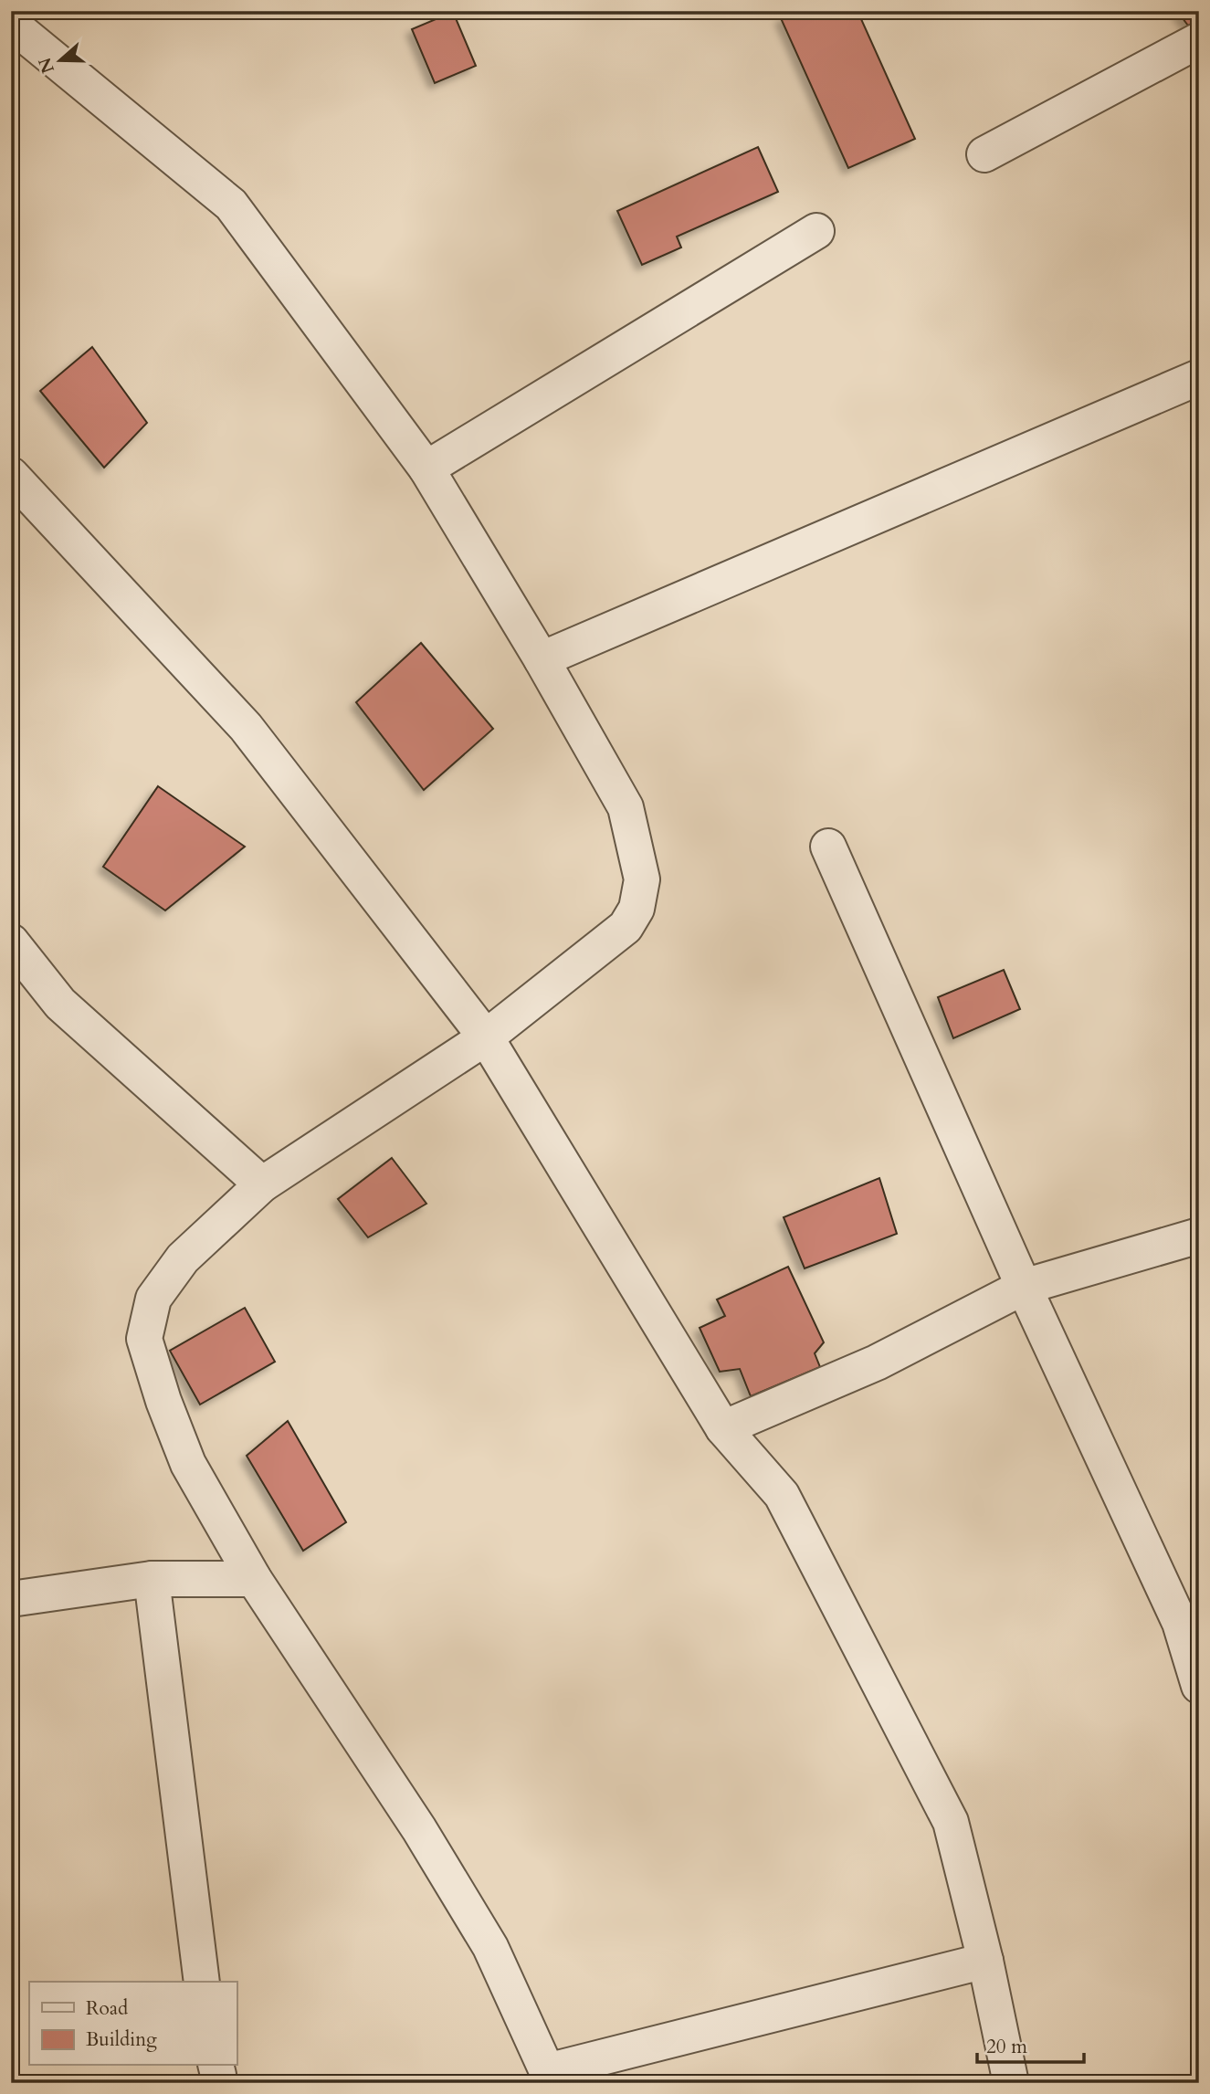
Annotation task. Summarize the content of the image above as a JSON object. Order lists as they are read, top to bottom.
{
  "legend": ["Road", "Building"],
  "scale_bar": "20 m",
  "north": "left"
}
